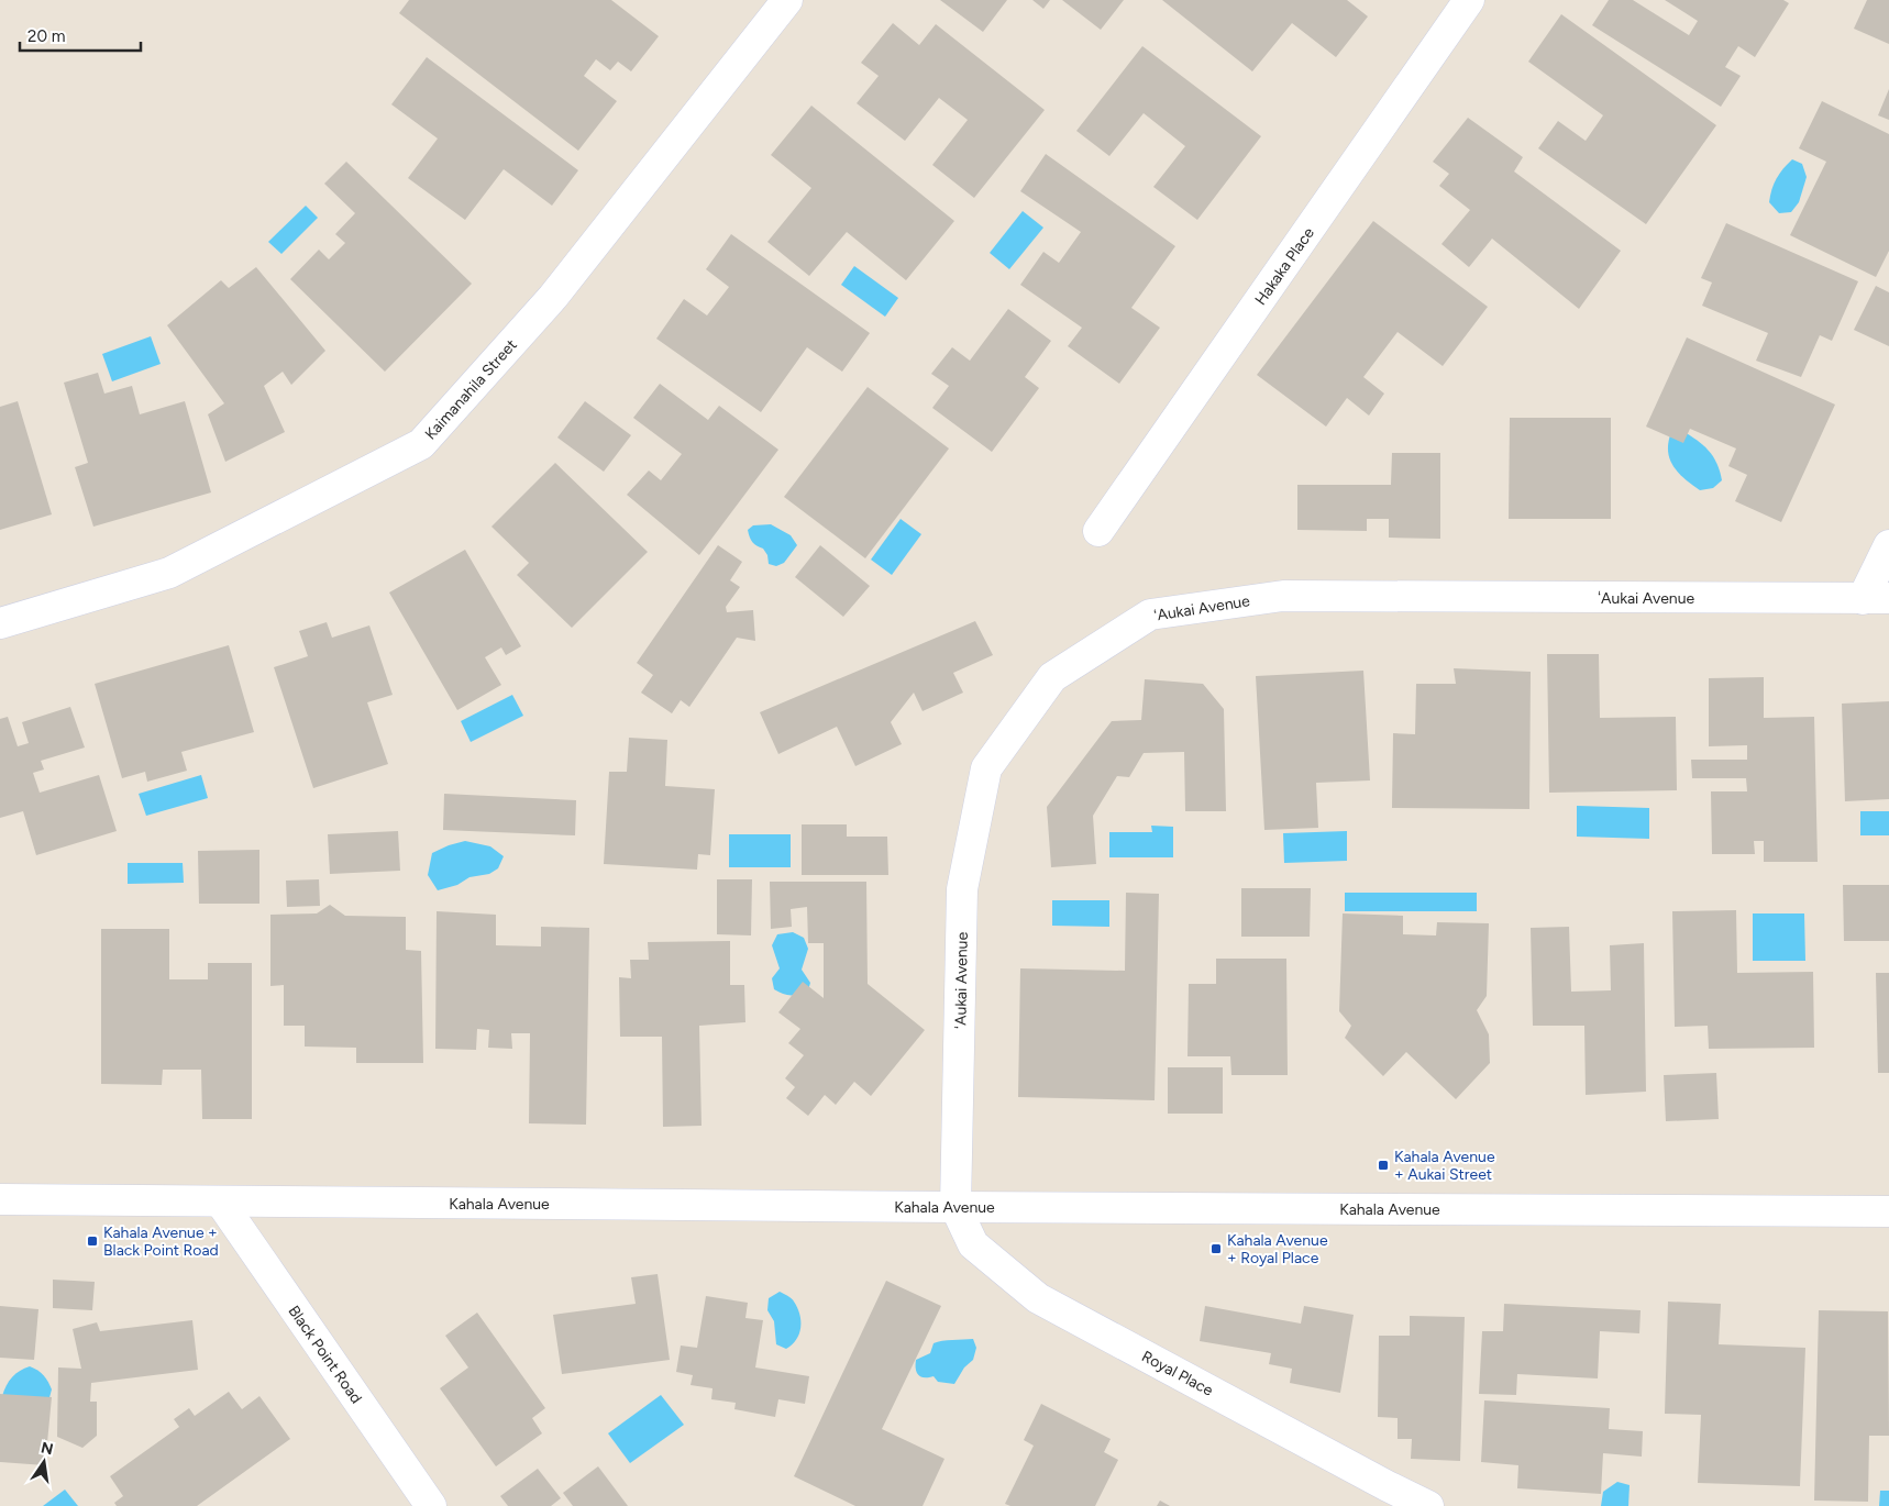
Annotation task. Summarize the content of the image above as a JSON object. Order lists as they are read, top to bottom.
{
  "streets": {
    "street": [
      "Hakaka Place",
      "Kaimanahila Street",
      "ʻAukai Avenue",
      "Kahala Avenue",
      "Black Point Road",
      "Royal Place"
    ]
  },
  "crossings": [
    ["ʻAukai Avenue", "Kahala Avenue"],
    ["ʻAukai Avenue", "Royal Place"],
    ["Kahala Avenue", "Black Point Road"],
    ["Kahala Avenue", "Royal Place"]
  ],
  "places": {
    "transit": ["Kahala Avenue + Aukai Street", "Kahala Avenue + Black Point Road", "Kahala Avenue + Royal Place"]
  },
  "scale_bar": "20 m",
  "north": "top"
}
